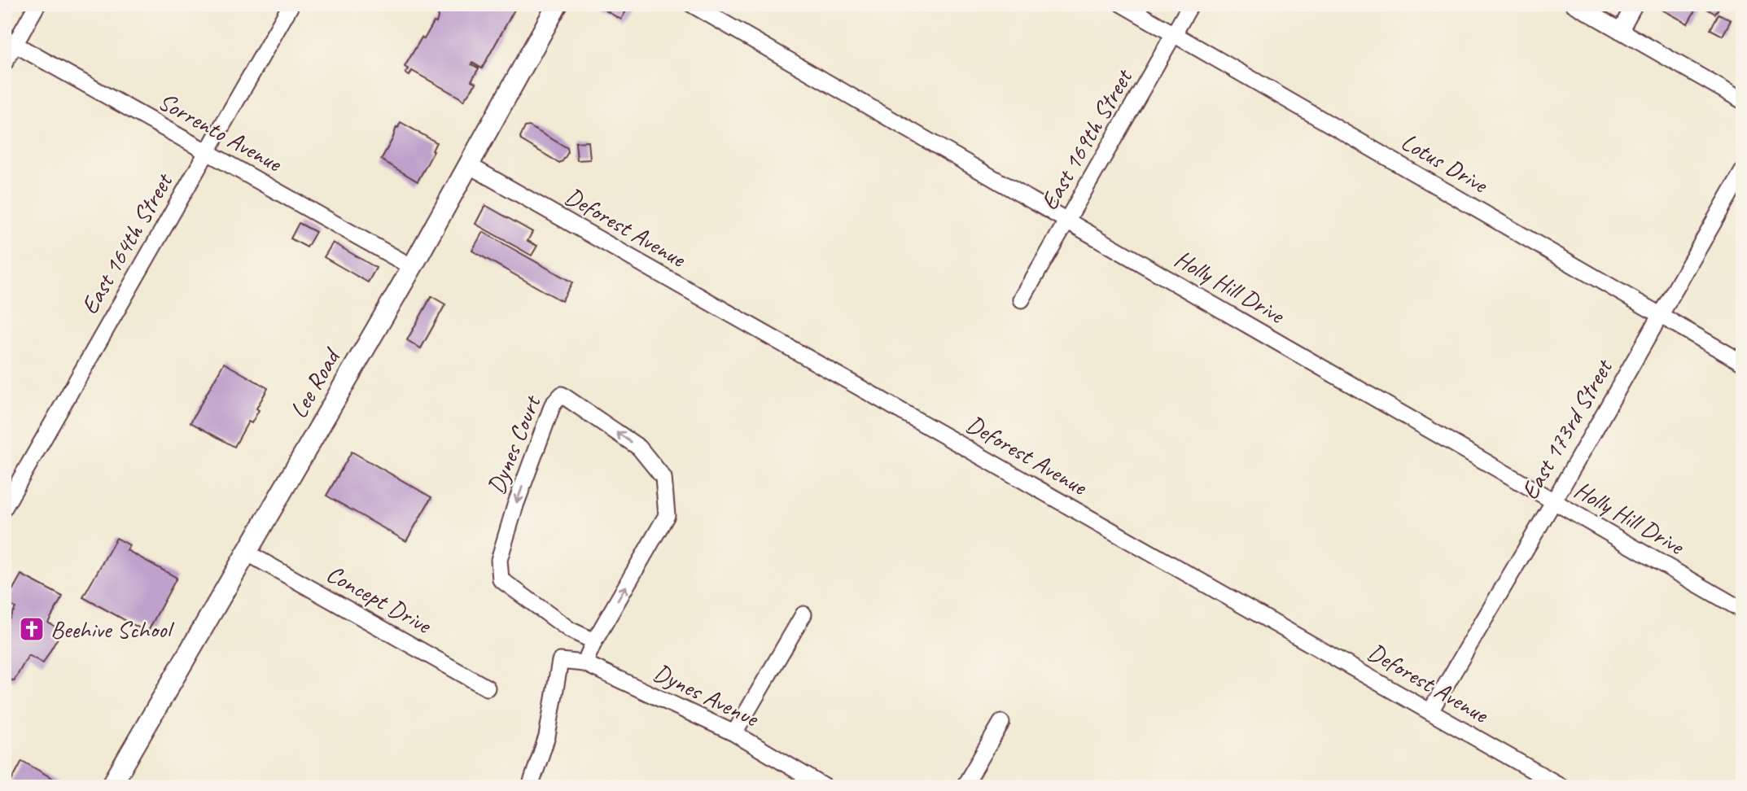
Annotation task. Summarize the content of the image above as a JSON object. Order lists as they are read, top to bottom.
{
  "streets": {
    "main road": ["Lee Road"],
    "street": [
      "Sorrento Avenue",
      "East 169th Street",
      "Lotus Drive",
      "Deforest Avenue",
      "East 164th Street",
      "Holly Hill Drive",
      "East 173rd Street",
      "Dynes Court",
      "Concept Drive",
      "Dynes Avenue"
    ]
  },
  "crossings": [
    ["Sorrento Avenue", "East 164th Street"],
    ["Sorrento Avenue", "Lee Road"],
    ["East 169th Street", "Lotus Drive"],
    ["East 169th Street", "Holly Hill Drive"],
    ["Lotus Drive", "East 173rd Street"],
    ["Deforest Avenue", "Lee Road"],
    ["Deforest Avenue", "East 173rd Street"],
    ["Holly Hill Drive", "East 173rd Street"],
    ["Lee Road", "Concept Drive"],
    ["Dynes Court", "Dynes Avenue"]
  ],
  "places": {
    "church": ["Beehive School"]
  }
}
